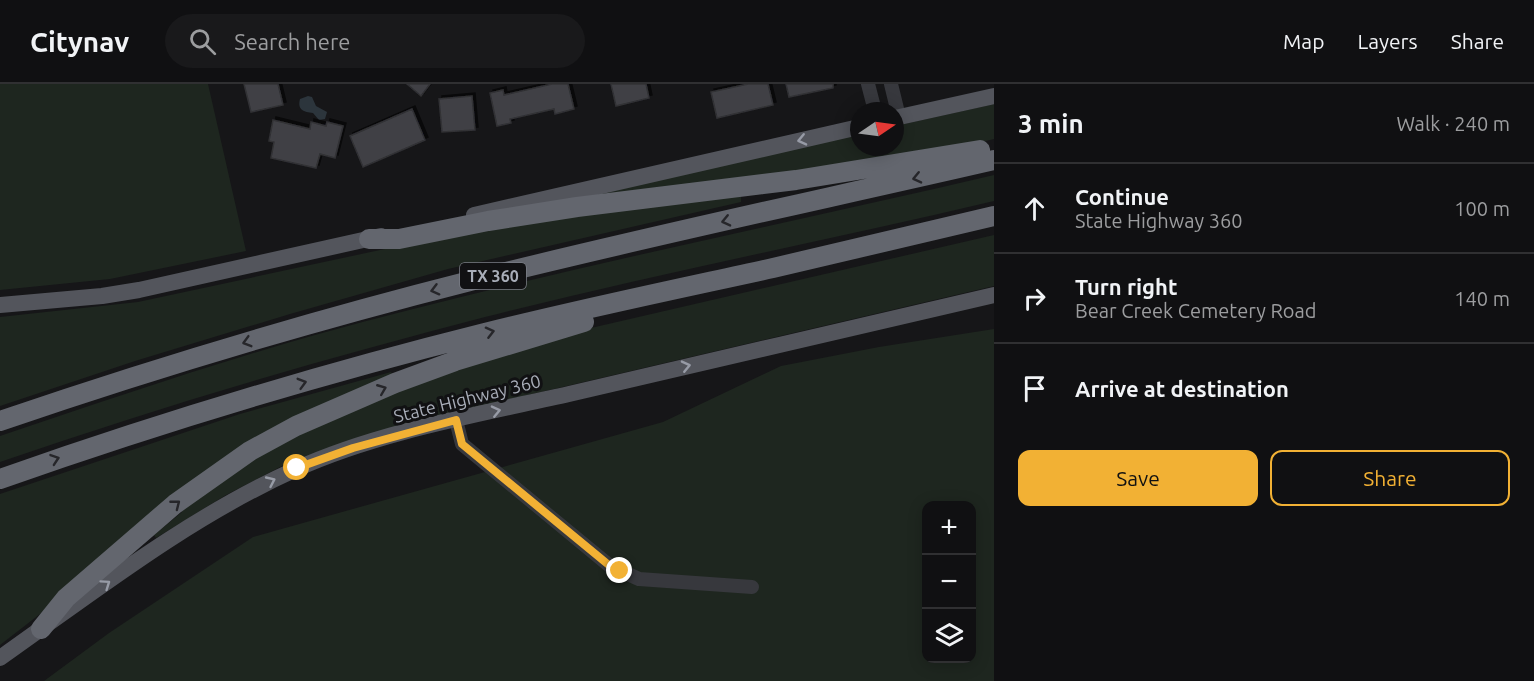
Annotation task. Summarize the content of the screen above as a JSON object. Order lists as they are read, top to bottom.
{
  "streets": {
    "highway": ["TX 360"],
    "main road": ["State Highway 360"]
  },
  "one_way": ["State Highway 360"],
  "north": "right",
  "page": {
    "header": "Citynav",
    "search": "Search here",
    "nav": ["Map", "Layers", "Share"],
    "heading": ["3 min", "Walk · 240 m"],
    "list": [
      ["Continue", "State Highway 360", "100 m"],
      ["Turn right", "Bear Creek Cemetery Road", "140 m"],
      "Arrive at destination"
    ],
    "buttons": ["Save", "Share"],
    "map_buttons": ["+", "−"]
  }
}
